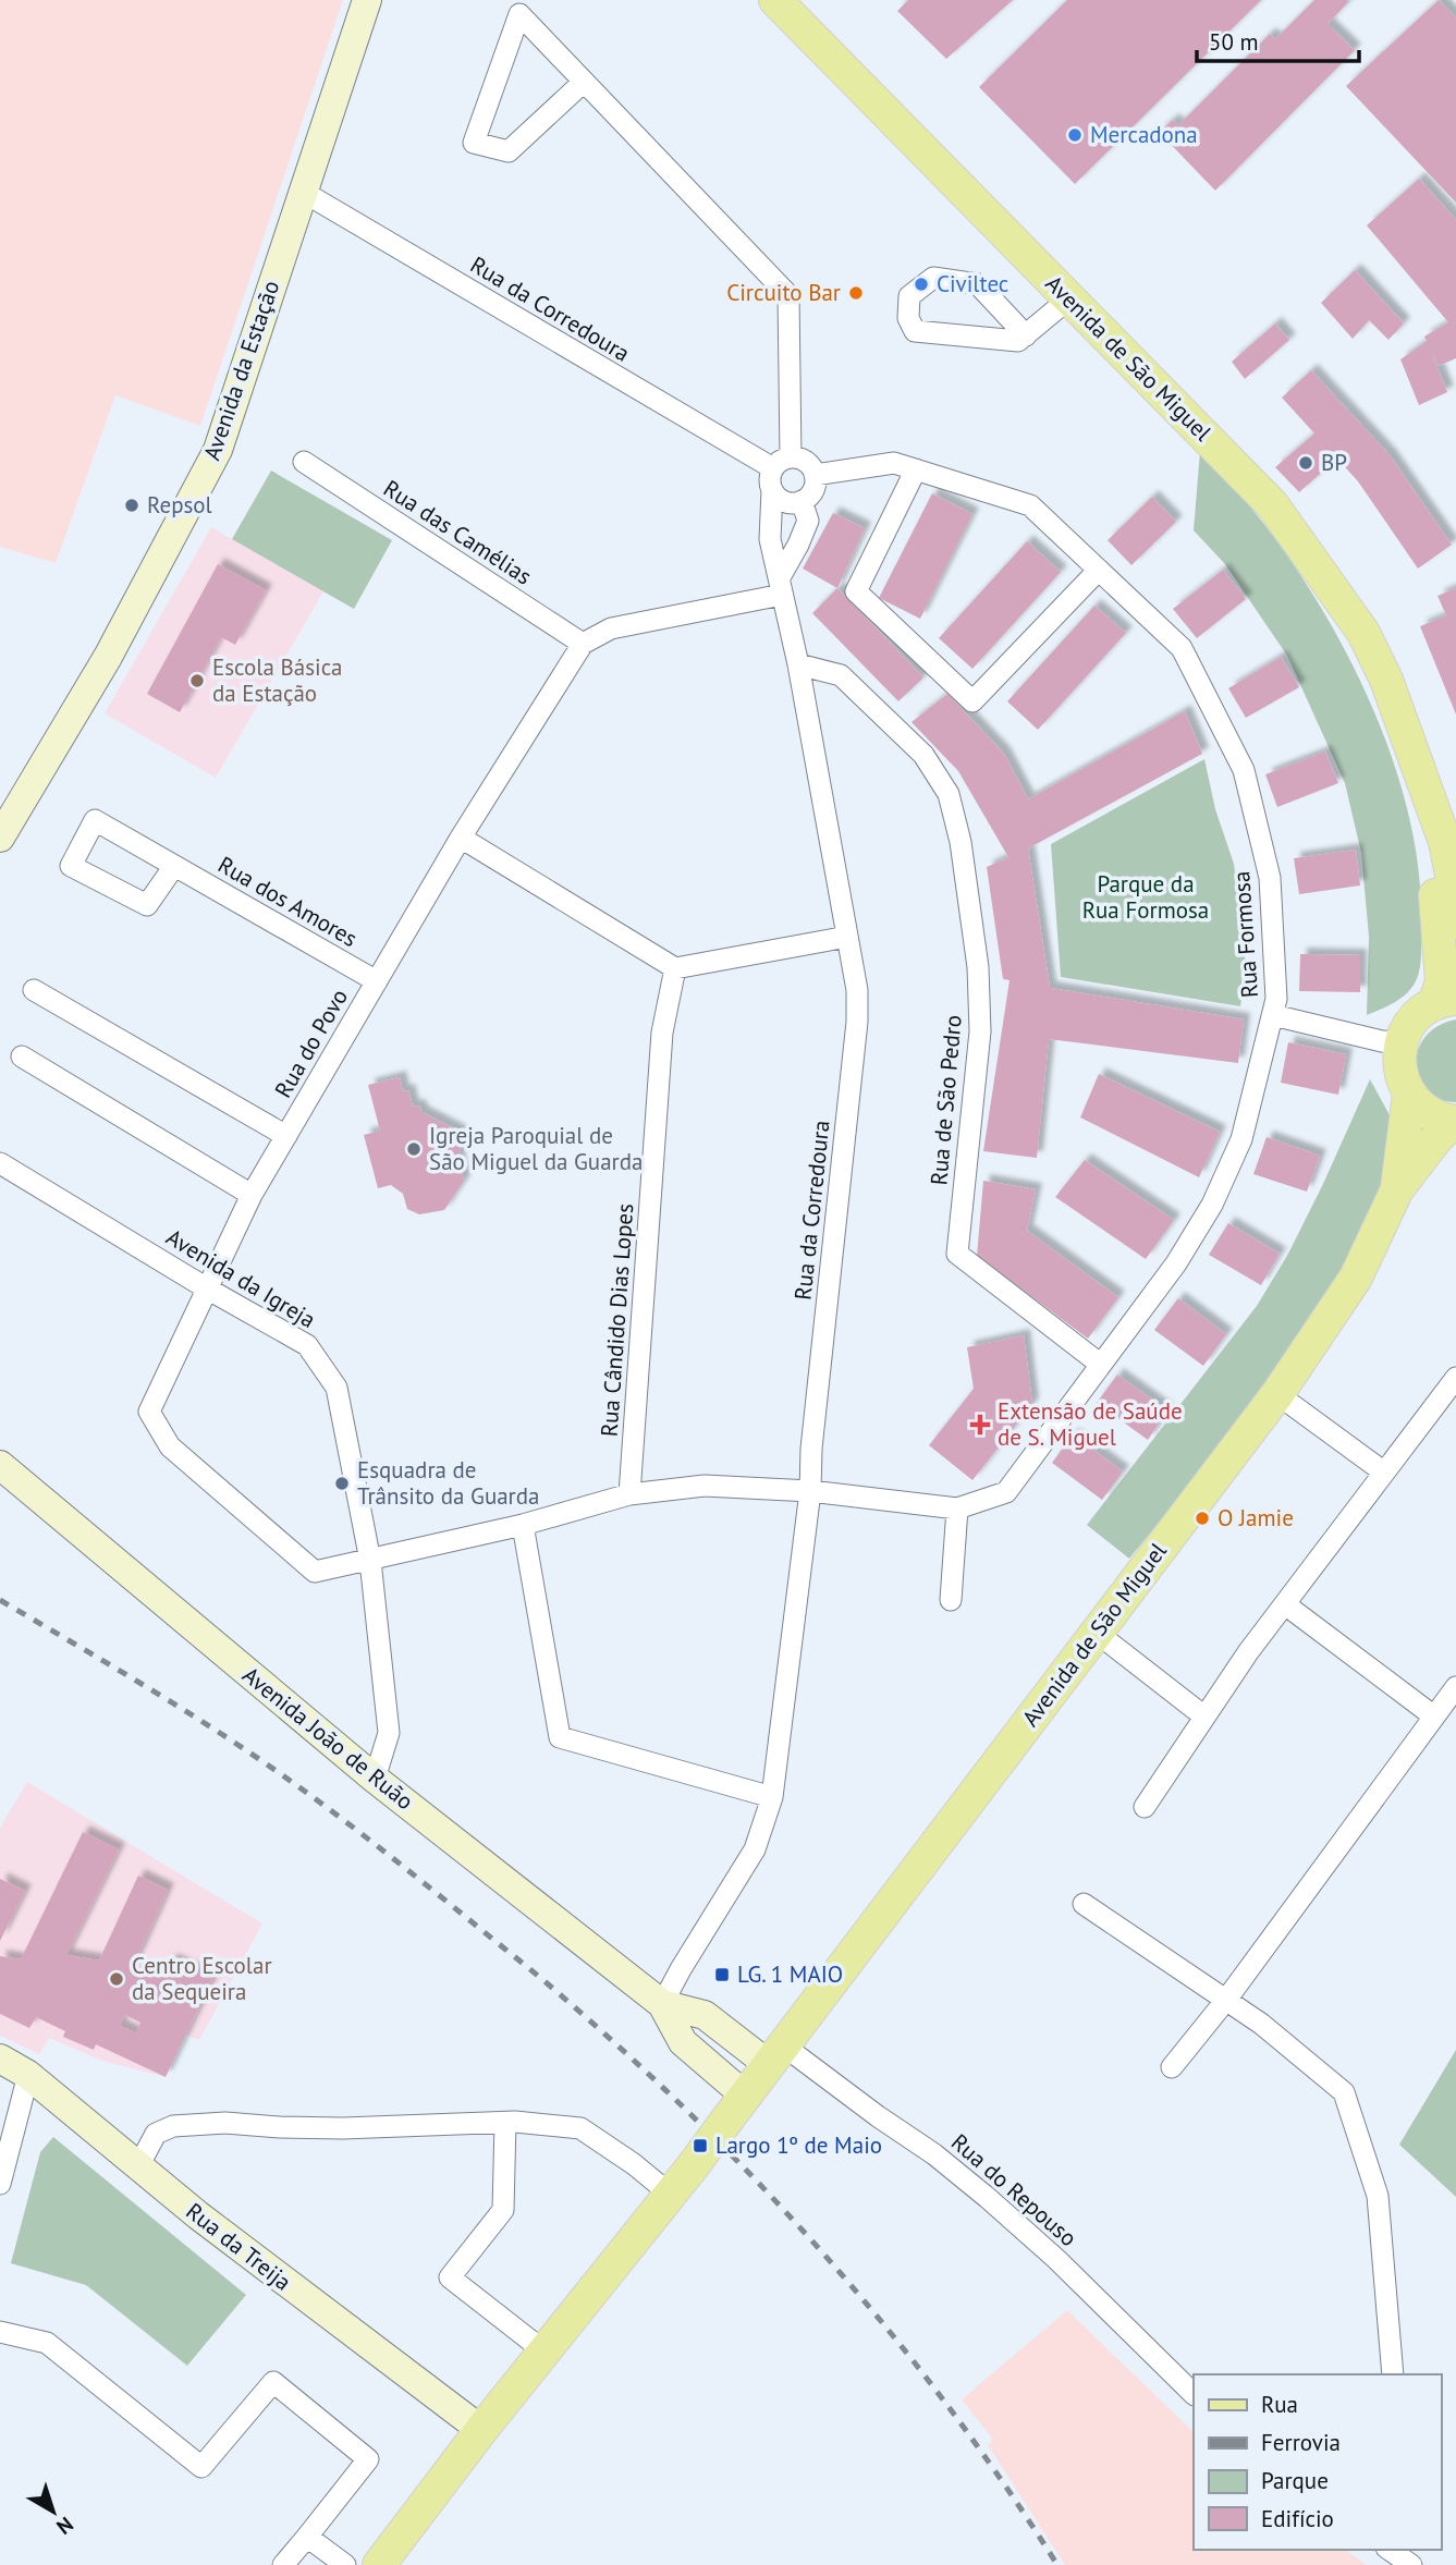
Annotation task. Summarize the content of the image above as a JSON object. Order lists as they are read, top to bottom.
{
  "streets": {
    "main road": [
      "Avenida de São Miguel",
      "Avenida da Estação",
      "Avenida João de Ruão",
      "Rua da Treija"
    ],
    "street": [
      "Rua da Corredoura",
      "Rua das Camélias",
      "Rua dos Amores",
      "Rua Formosa",
      "Rua do Povo",
      "Rua de São Pedro",
      "Avenida da Igreja",
      "Rua Cândido Dias Lopes",
      "Rua do Repouso"
    ]
  },
  "crossings": [
    ["Rua da Corredoura", "Avenida da Estação"],
    ["Rua da Corredoura", "Rua Formosa"],
    ["Rua da Corredoura", "Rua de São Pedro"],
    ["Rua da Corredoura", "Avenida João de Ruão"],
    ["Avenida de São Miguel", "Rua do Repouso"],
    ["Avenida de São Miguel", "Rua da Treija"],
    ["Rua das Camélias", "Rua do Povo"],
    ["Rua dos Amores", "Rua do Povo"],
    ["Rua Formosa", "Rua do Povo"],
    ["Rua Formosa", "Rua de São Pedro"],
    ["Rua Formosa", "Avenida da Igreja"],
    ["Rua Formosa", "Rua Cândido Dias Lopes"],
    ["Rua do Povo", "Avenida da Igreja"],
    ["Avenida da Igreja", "Avenida João de Ruão"]
  ],
  "parks": ["Parque da Rua Formosa"],
  "places": {
    "other": [
      "Mercadona",
      "Civiltec",
      "Circuito Bar",
      "BP",
      "Repsol",
      "Escola Básica da Estação",
      "Igreja Paroquial de São Miguel da Guarda",
      "Esquadra de Trânsito da Guarda",
      "O Jamie",
      "Centro Escolar da Sequeira"
    ],
    "health": ["Extensão de Saúde de S. Miguel"],
    "transit": ["LG. 1 MAIO", "Largo 1º de Maio"]
  },
  "legend": [
    "Rua",
    "Ferrovia",
    "Parque",
    "Edifício"
  ],
  "scale_bar": "50 m",
  "north": "bottom right"
}
